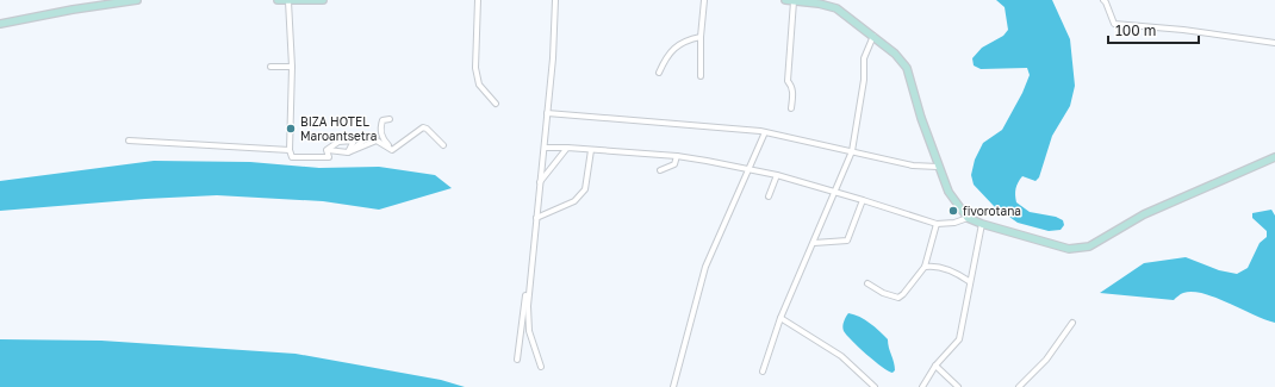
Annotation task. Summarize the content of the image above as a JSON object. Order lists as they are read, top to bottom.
{
  "places": ["BIZA HOTEL Maroantsetra", "fivorotana"],
  "scale_bar": "100 m"
}
